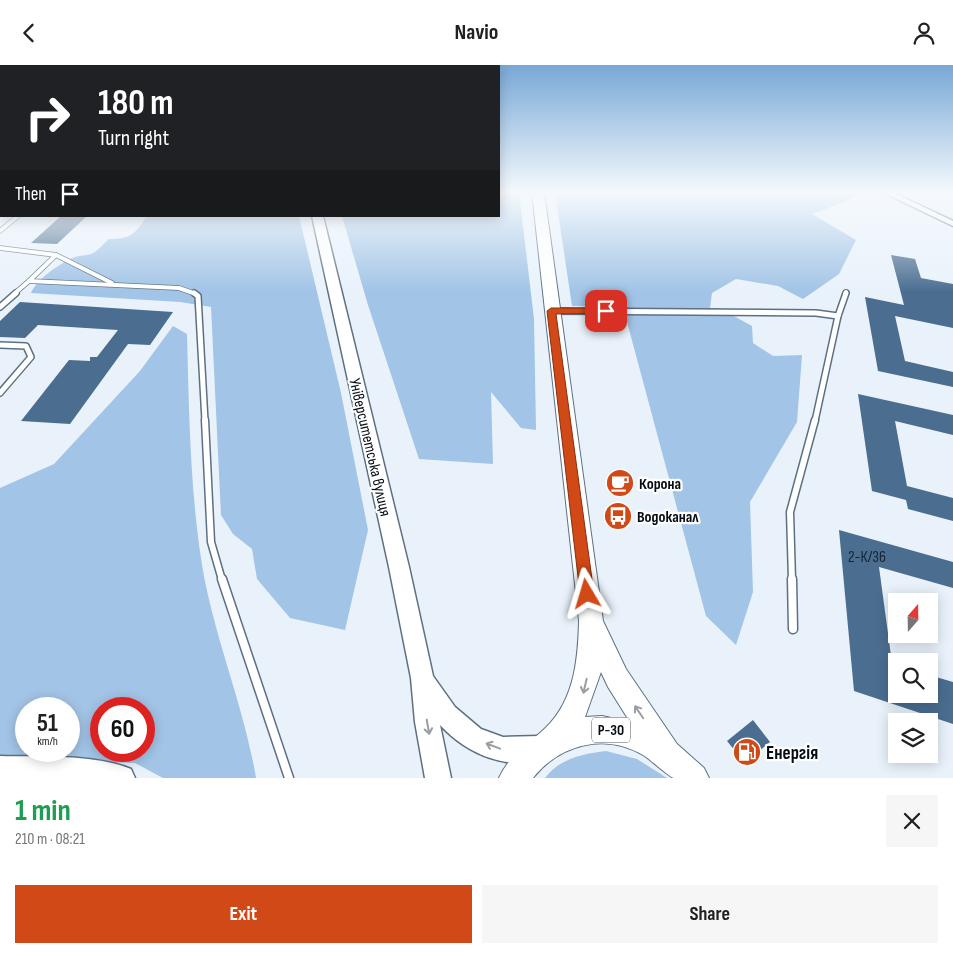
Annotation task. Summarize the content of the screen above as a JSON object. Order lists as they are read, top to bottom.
{
  "streets": {
    "main road": ["Університетська вулиця", "Р-30"]
  },
  "crossings": [
    ["Університетська вулиця", "Р-30"]
  ],
  "places": {
    "cafe": ["Корона"],
    "bus stop": ["Водоканал"],
    "fuel station": ["Енергія"]
  },
  "house_numbers": ["2-К/36"],
  "north": "top",
  "page": {
    "header": "Navio",
    "turn": ["180 m", "Turn right"],
    "then": "Then",
    "speed": "51 km/h",
    "limit": "60",
    "heading": ["1 min", "210 m · 08:21"],
    "buttons": ["Exit", "Share"]
  }
}
